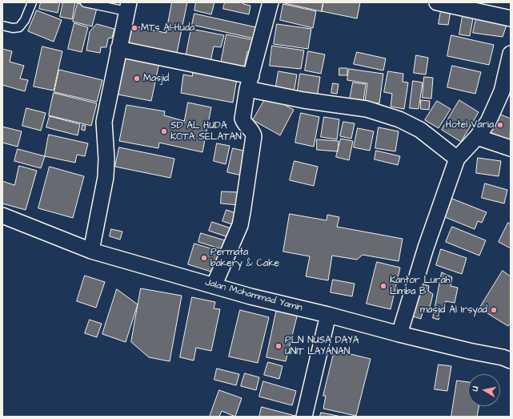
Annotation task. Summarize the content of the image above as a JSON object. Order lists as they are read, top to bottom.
{
  "streets": {
    "street": ["Jalan Mohammad Yamin"]
  },
  "places": [
    "MTs Al-Huda",
    "Masjid",
    "Hotel Varia",
    "SD AL HUDA KOTA SELATAN",
    "Permata bakery & Cake",
    "Kantor Lurah Limba B",
    "masjid Al Irsyad",
    "PLN NUSA DAYA UNIT LAYANAN"
  ],
  "north": "left"
}
